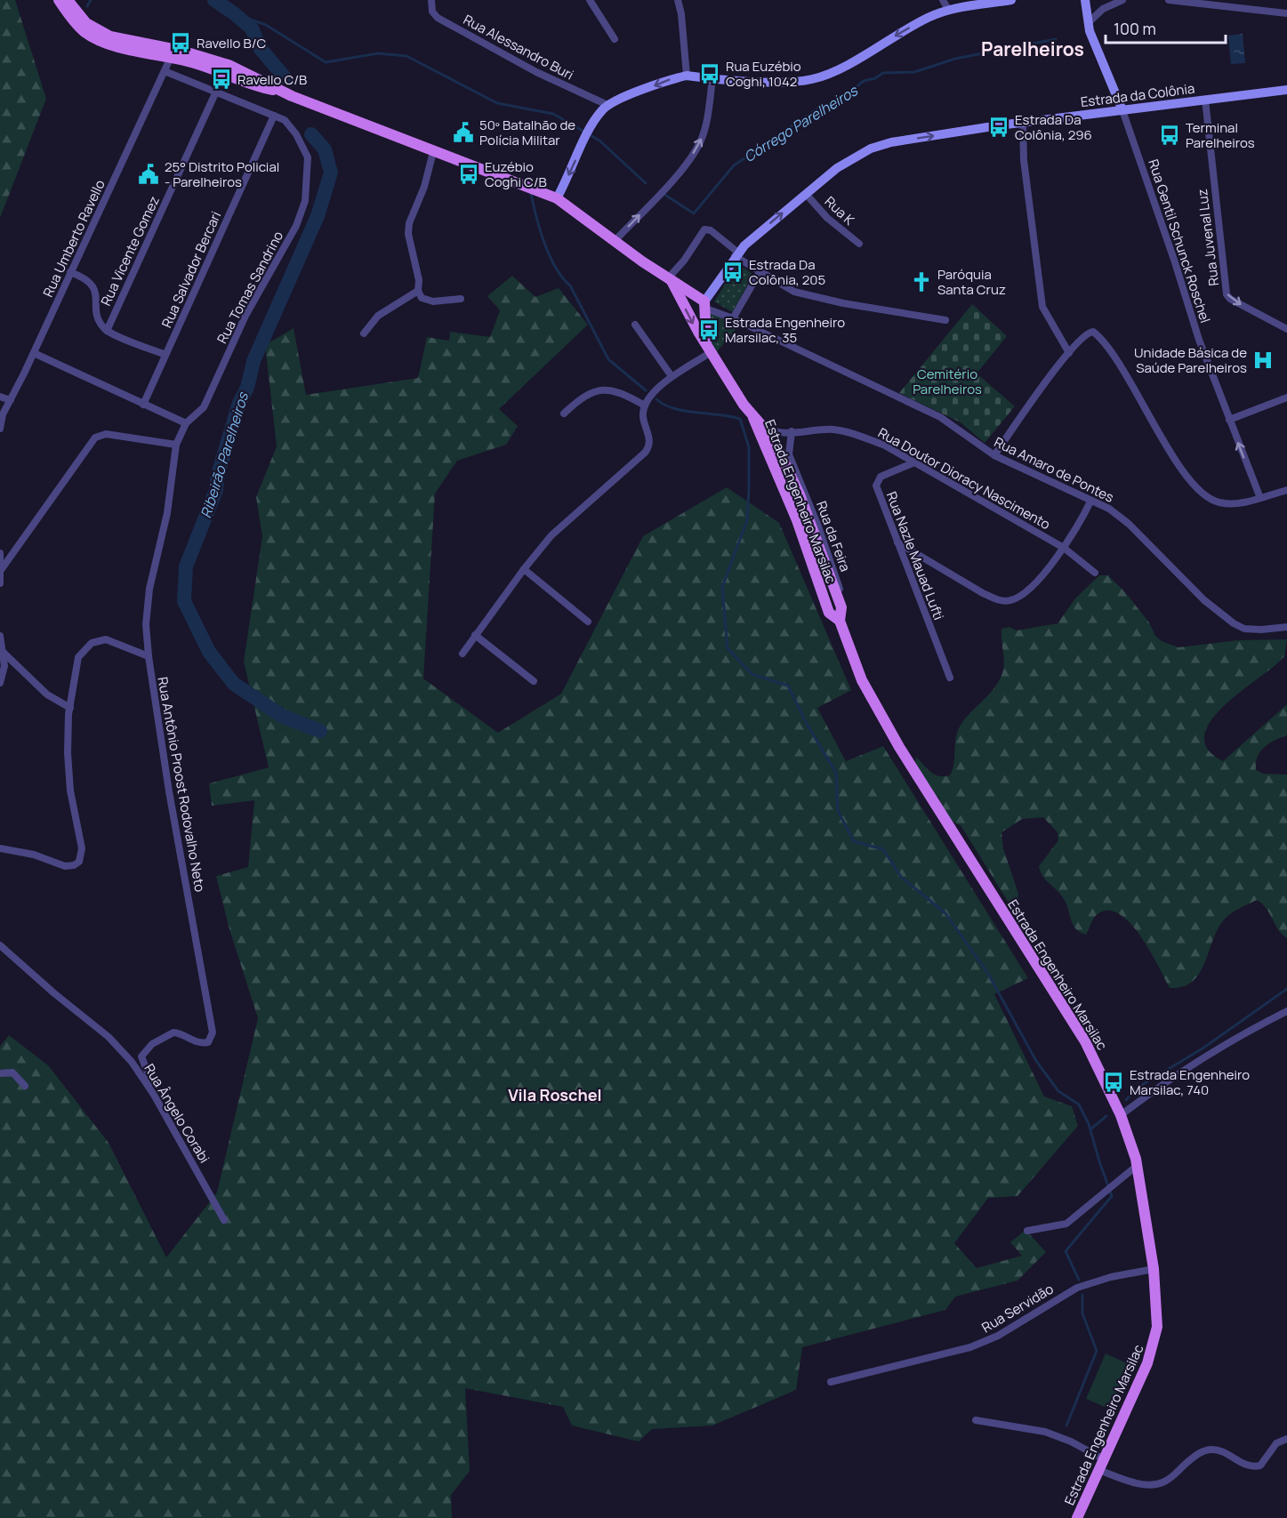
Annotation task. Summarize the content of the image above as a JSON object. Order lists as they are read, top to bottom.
{
  "streets": {
    "main road": ["Estrada da Colônia", "Estrada Engenheiro Marsilac"],
    "street": [
      "Rua Alessandro Buri",
      "Rua K",
      "Rua Juvenal Luz",
      "Rua Umberto Ravello",
      "Rua Gentil Schunck Roschel",
      "Rua Vicente Gomez",
      "Rua Salvador Bercari",
      "Rua Tomas Sandrino",
      "Rua Amaro de Pontes",
      "Rua Doutor Dioracy Nascimento",
      "Rua Nazle Mauad Lufti",
      "Rua Antônio Proost Rodovalho Neto",
      "Rua Ângelo Corabi",
      "Rua Servidão"
    ]
  },
  "crossings": [
    ["Estrada da Colônia", "Rua K"],
    ["Estrada da Colônia", "Rua Juvenal Luz"],
    ["Estrada da Colônia", "Rua Gentil Schunck Roschel"],
    ["Estrada da Colônia", "Rua Amaro de Pontes"],
    ["Estrada da Colônia", "Estrada Engenheiro Marsilac"],
    ["Rua Umberto Ravello", "Rua Tomas Sandrino"],
    ["Rua Vicente Gomez", "Rua Tomas Sandrino"],
    ["Rua Salvador Bercari", "Rua Tomas Sandrino"],
    ["Rua Tomas Sandrino", "Rua Antônio Proost Rodovalho Neto"],
    ["Rua Amaro de Pontes", "Estrada Engenheiro Marsilac"],
    ["Rua Doutor Dioracy Nascimento", "Estrada Engenheiro Marsilac"],
    ["Rua Doutor Dioracy Nascimento", "Rua Nazle Mauad Lufti"],
    ["Estrada Engenheiro Marsilac", "Rua Servidão"],
    ["Rua Antônio Proost Rodovalho Neto", "Rua Ângelo Corabi"]
  ],
  "one_way": ["Estrada da Colônia", "Rua Juvenal Luz"],
  "districts": ["Parelheiros", "Vila Roschel"],
  "water": ["Córrego Parelheiros", "Ribeirão Parelheiros"],
  "parks": ["Cemitério Parelheiros"],
  "places": {
    "bus stop": [
      "Ravello B/C",
      "Rua Euzébio Coghi, 1042",
      "Ravello C/B",
      "Estrada Da Colônia, 296",
      "Terminal Parelheiros",
      "Euzébio Coghi C/B",
      "Estrada Da Colônia, 205",
      "Estrada Engenheiro Marsilac, 35",
      "Estrada Engenheiro Marsilac, 740"
    ],
    "public building": ["50º Batalhão de Polícia Militar", "25° Distrito Policial - Parelheiros"],
    "church": ["Paróquia Santa Cruz"],
    "hospital": ["Unidade Básica de Saúde Parelheiros"]
  },
  "scale_bar": "100 m"
}
